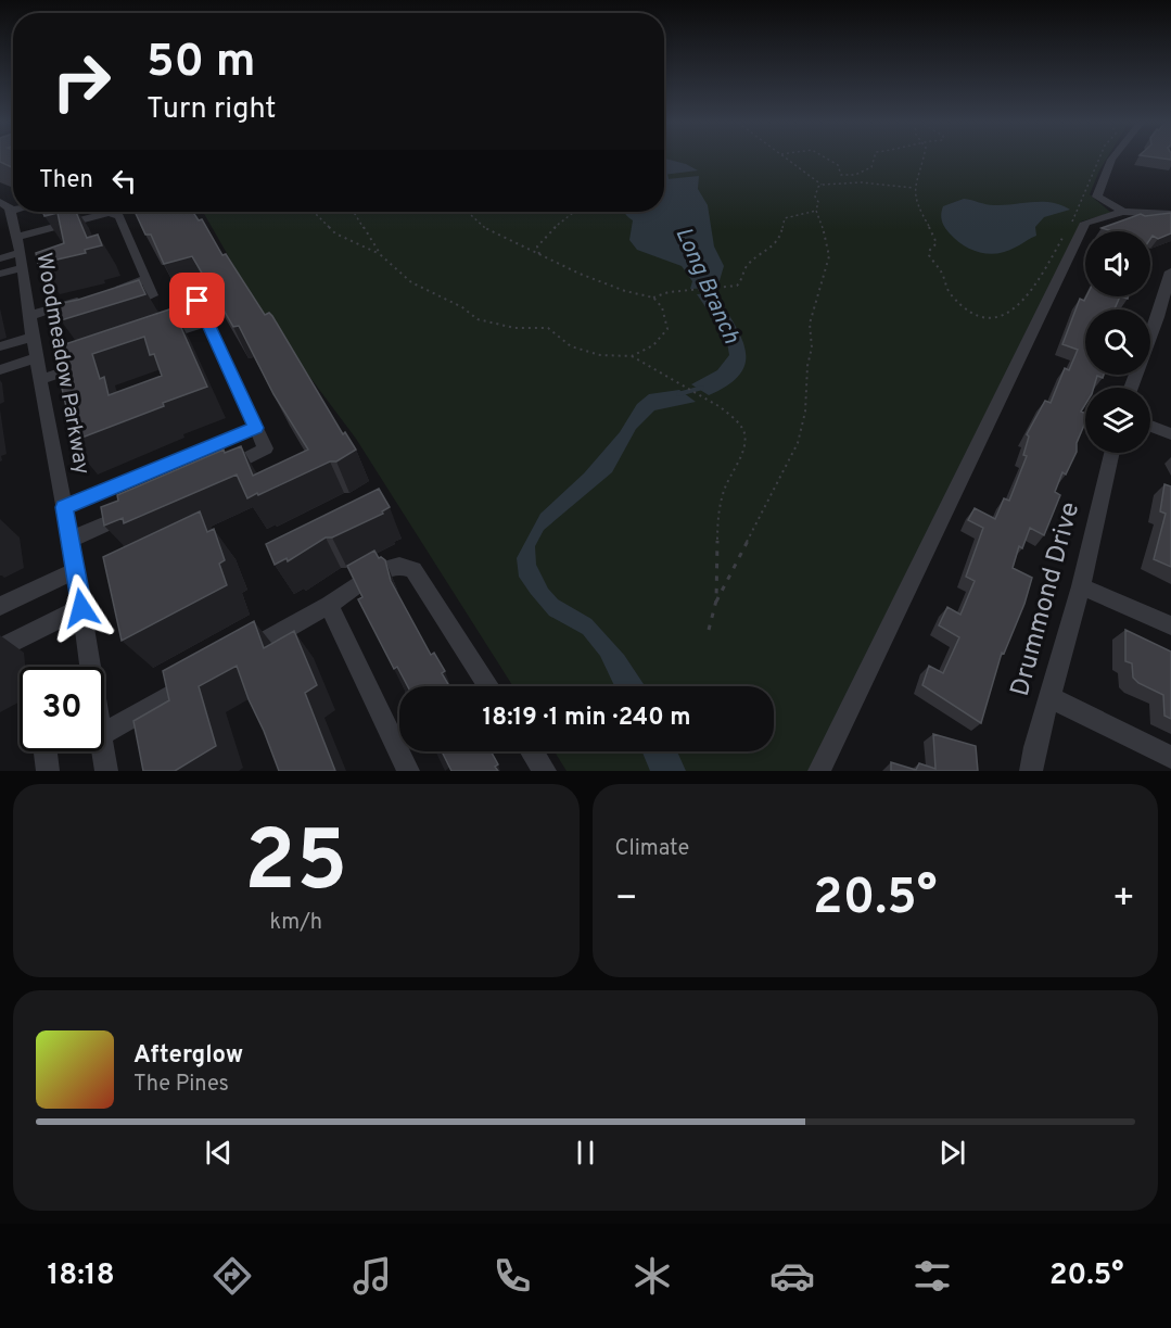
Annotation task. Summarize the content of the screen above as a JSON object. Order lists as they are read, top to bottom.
{
  "streets": {
    "street": ["Woodmeadow Parkway", "Drummond Drive"]
  },
  "water": ["Long Branch"],
  "page": {
    "turn": ["50 m", "Turn right"],
    "then": "Then",
    "limit": "30",
    "trip": "18:19 · 1 min · 240 m",
    "tile": [
      ["25", "km/h"],
      "Climate"
    ],
    "heat": ["−", "20.5°", "+"],
    "song": ["Afterglow", "The Pines"],
    "tabs": ["18:18", "20.5°"]
  }
}
